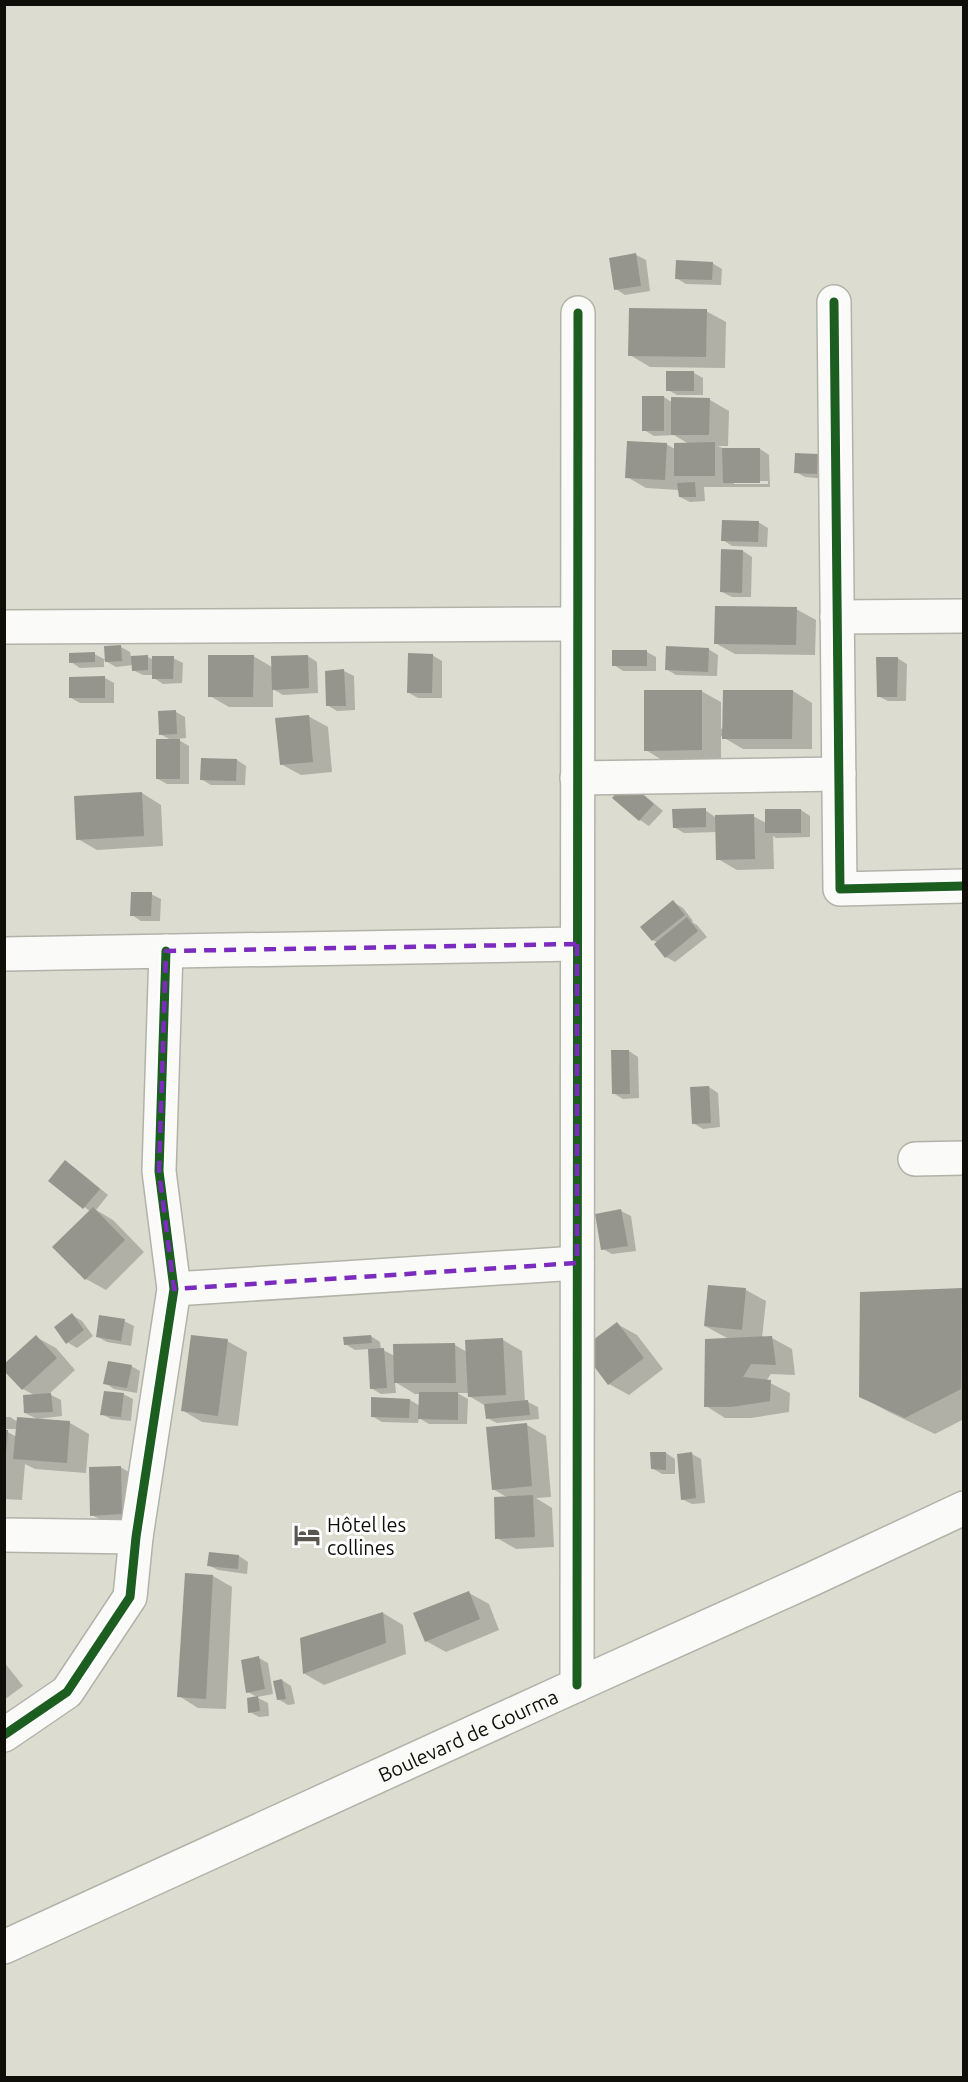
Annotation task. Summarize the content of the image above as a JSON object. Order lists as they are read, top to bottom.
{
  "streets": {
    "street": ["Boulevard de Gourma"]
  },
  "places": {
    "hotel": ["Hôtel les collines"]
  }
}
